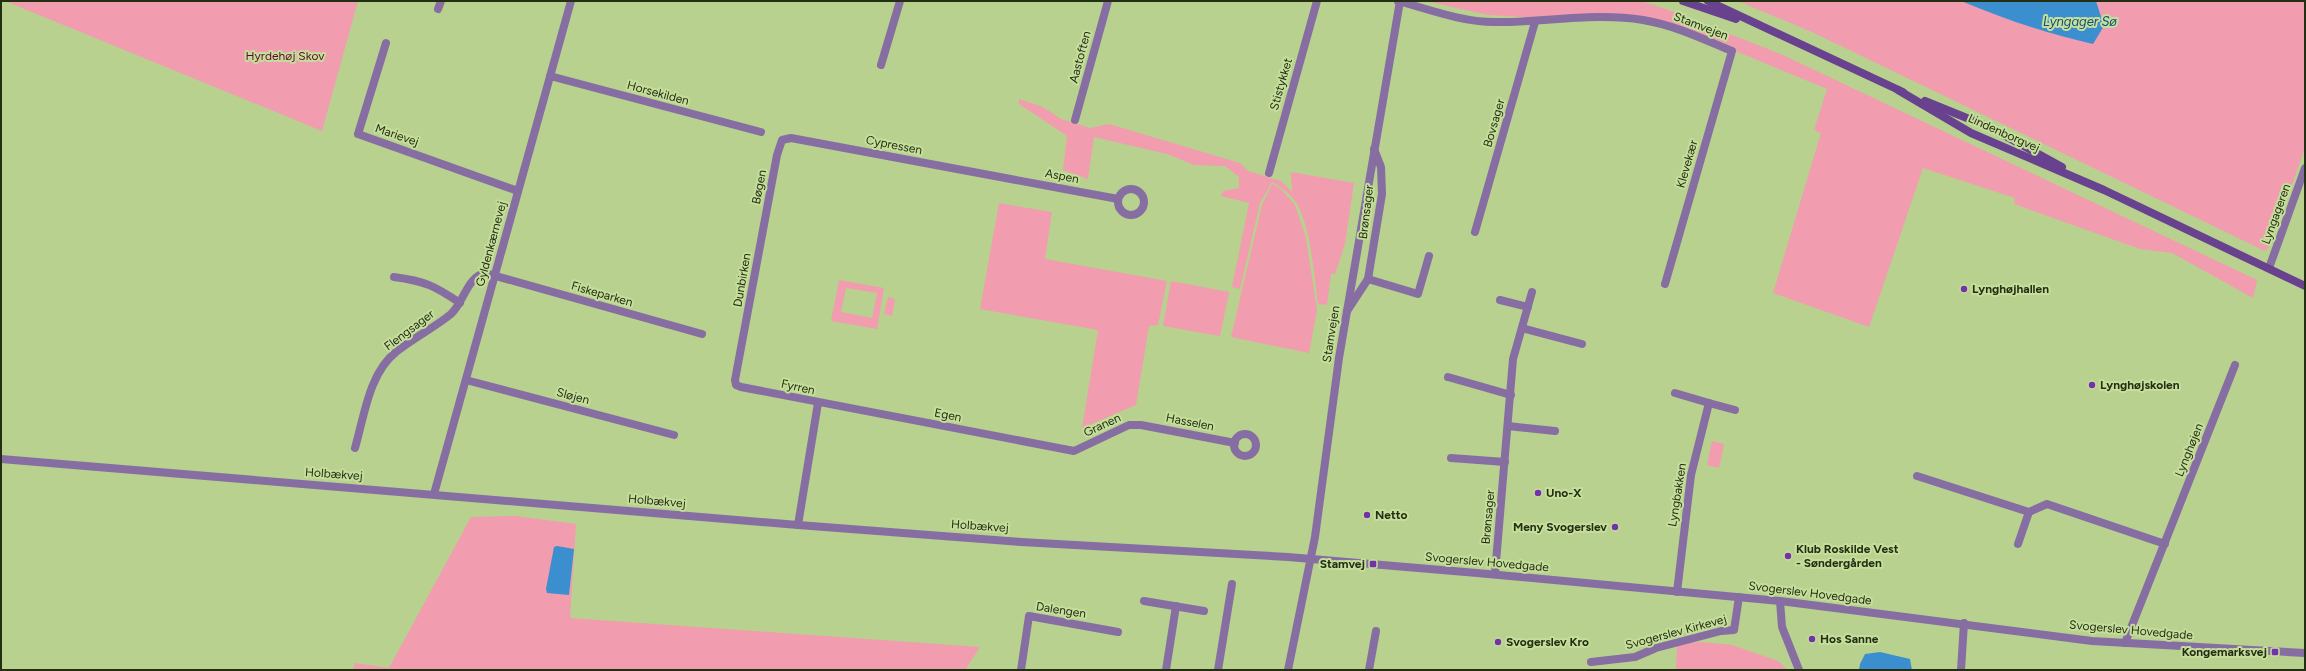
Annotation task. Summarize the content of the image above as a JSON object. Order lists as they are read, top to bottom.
{
  "streets": {
    "main road": ["Lindenborgvej"],
    "street": [
      "Stamvejen",
      "Aastoften",
      "Stistykket",
      "Horsekilden",
      "Bovsager",
      "Marievej",
      "Cypressen",
      "Klevekær",
      "Aspen",
      "Bøgen",
      "Brønsager",
      "Lyngageren",
      "Gyldenkærnevej",
      "Dunbirken",
      "Fiskeparken",
      "Flengsager",
      "Fyrren",
      "Sløjen",
      "Egen",
      "Hasselen",
      "Granen",
      "Lynghøjen",
      "Holbækvej",
      "Lyngbakken",
      "Svogerslev Hovedgade",
      "Dalengen",
      "Svogerslev Kirkevej"
    ]
  },
  "crossings": [
    ["Stamvejen", "Bovsager"],
    ["Stamvejen", "Klevekær"],
    ["Stamvejen", "Brønsager"],
    ["Stamvejen", "Holbækvej"],
    ["Stamvejen", "Svogerslev Hovedgade"],
    ["Horsekilden", "Gyldenkærnevej"],
    ["Lindenborgvej", "Lyngageren"],
    ["Marievej", "Gyldenkærnevej"],
    ["Cypressen", "Aspen"],
    ["Cypressen", "Bøgen"],
    ["Bøgen", "Dunbirken"],
    ["Brønsager", "Svogerslev Hovedgade"],
    ["Gyldenkærnevej", "Fiskeparken"],
    ["Gyldenkærnevej", "Flengsager"],
    ["Gyldenkærnevej", "Sløjen"],
    ["Gyldenkærnevej", "Holbækvej"],
    ["Dunbirken", "Fyrren"],
    ["Fiskeparken", "Flengsager"],
    ["Fyrren", "Egen"],
    ["Fyrren", "Holbækvej"],
    ["Egen", "Granen"],
    ["Hasselen", "Granen"],
    ["Lynghøjen", "Svogerslev Hovedgade"],
    ["Holbækvej", "Svogerslev Hovedgade"],
    ["Lyngbakken", "Svogerslev Hovedgade"],
    ["Svogerslev Hovedgade", "Svogerslev Kirkevej"]
  ],
  "water": ["Lyngager Sø"],
  "parks": ["Hyrdehøj Skov"],
  "places": {
    "other": [
      "Lynghøjhallen",
      "Lynghøjskolen",
      "Uno-X",
      "Netto",
      "Meny Svogerslev",
      "Klub Roskilde Vest - Søndergården",
      "Hos Sanne",
      "Svogerslev Kro"
    ],
    "transit": ["Stamvej", "Kongemarksvej"]
  }
}
